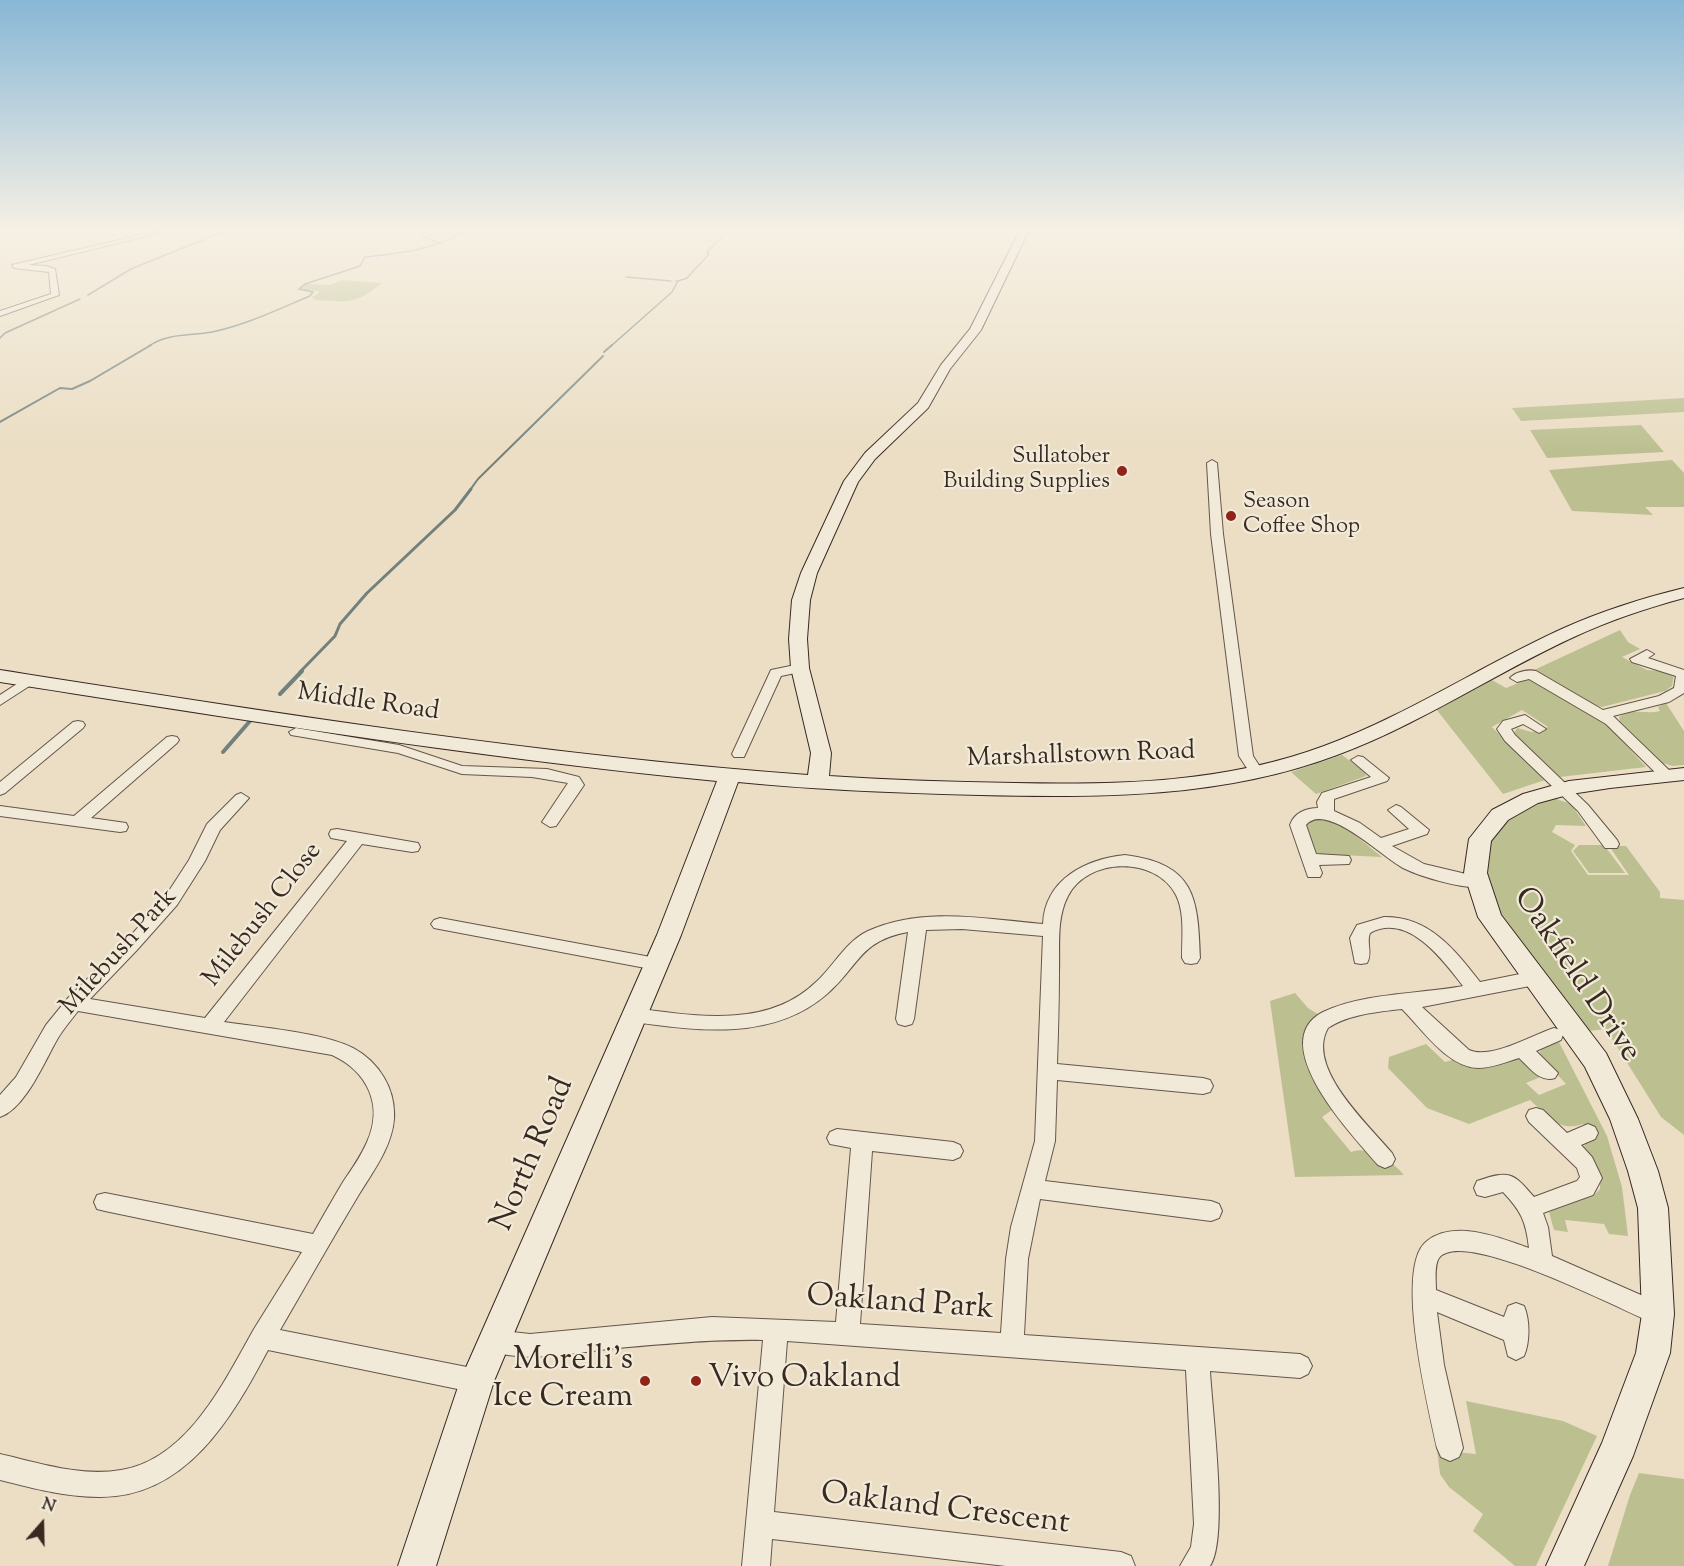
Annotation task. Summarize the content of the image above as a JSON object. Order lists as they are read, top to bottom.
{
  "streets": {
    "street": [
      "Middle Road",
      "Marshallstown Road",
      "Milebush Close",
      "Milebush Park",
      "Oakfield Drive",
      "North Road",
      "Oakland Park",
      "Oakland Crescent"
    ]
  },
  "crossings": [
    ["Middle Road", "Marshallstown Road"],
    ["Middle Road", "North Road"],
    ["Marshallstown Road", "North Road"],
    ["North Road", "Oakland Park"]
  ],
  "places": [
    "Sullatober Building Supplies",
    "Season Coffee Shop",
    "Morelli's Ice Cream",
    "Vivo Oakland"
  ],
  "north": "top"
}
